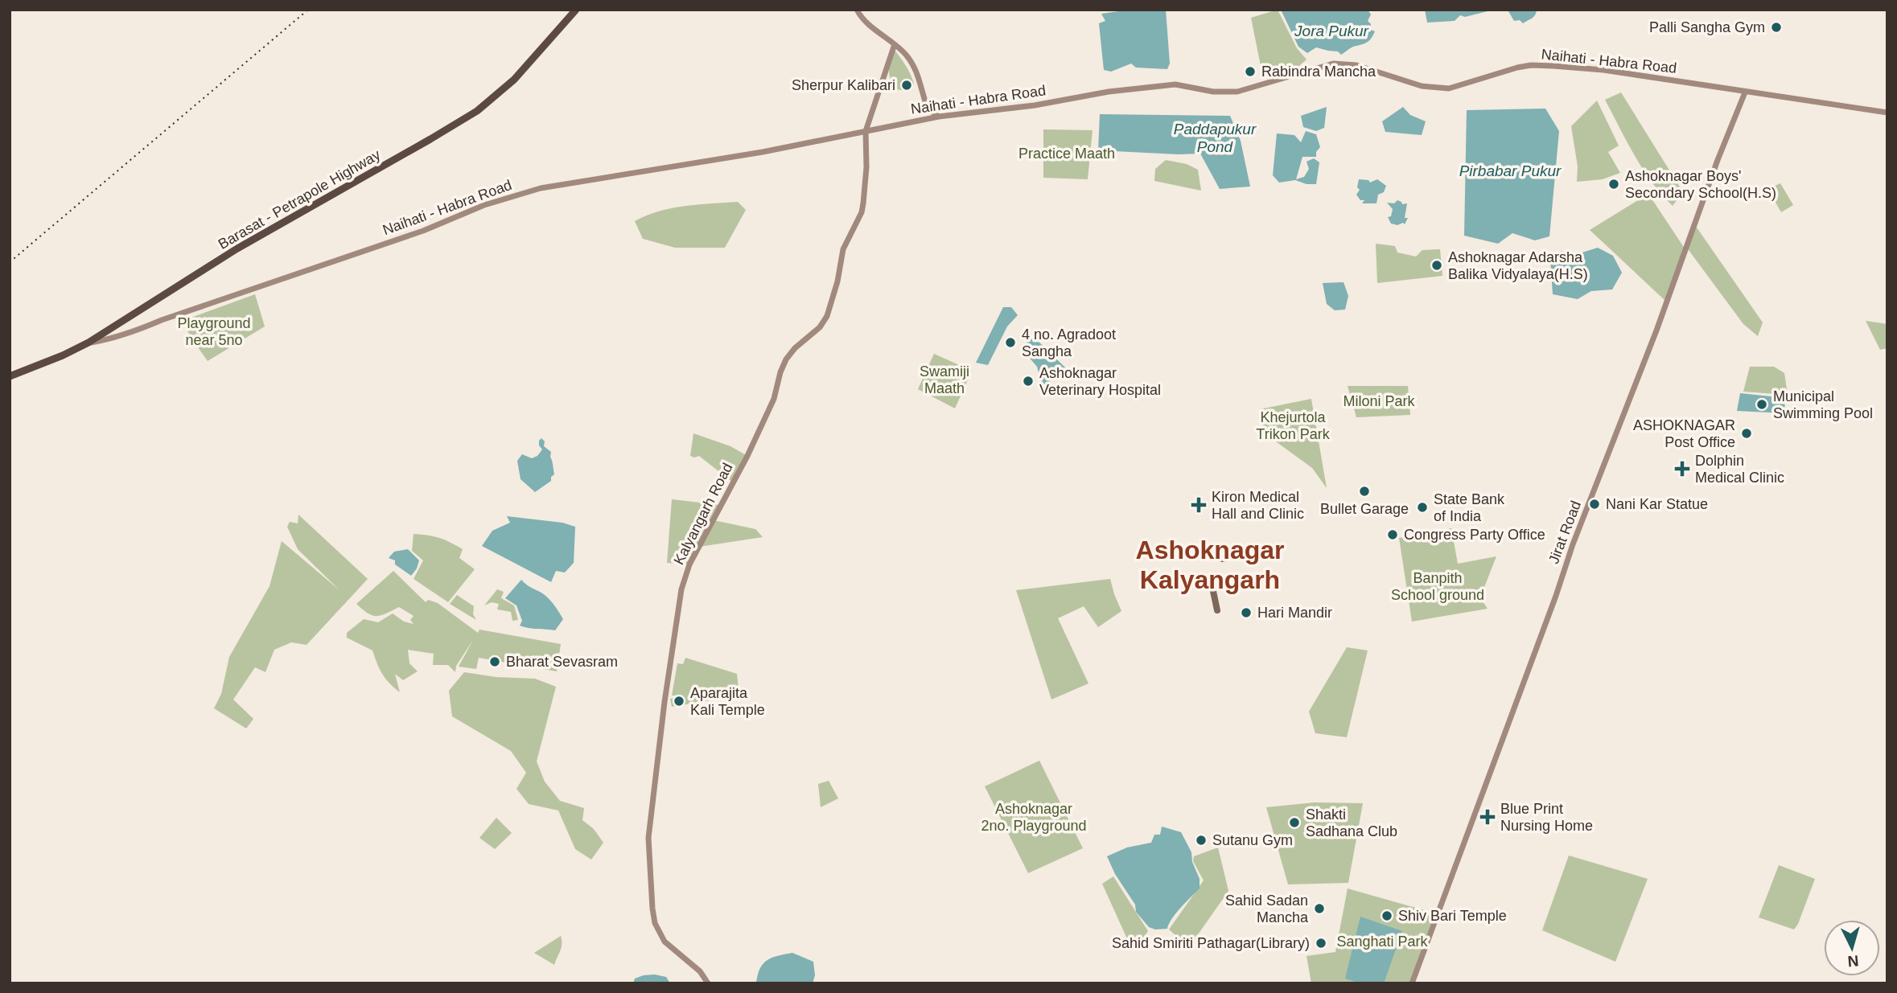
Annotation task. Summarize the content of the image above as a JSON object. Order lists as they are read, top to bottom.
{
  "streets": {
    "highway": ["Barasat - Petrapole Highway"],
    "main road": ["Naihati - Habra Road", "Kalyangarh Road", "Jirat Road"]
  },
  "crossings": [
    ["Naihati - Habra Road", "Barasat - Petrapole Highway"],
    ["Naihati - Habra Road", "Kalyangarh Road"],
    ["Naihati - Habra Road", "Jirat Road"]
  ],
  "districts": ["Ashoknagar Kalyangarh"],
  "water": ["Jora Pukur", "Paddapukur Pond", "Pirbabar Pukur"],
  "parks": [
    "Practice Maath",
    "Playground near 5no",
    "Swamiji Maath",
    "Miloni Park",
    "Khejurtola Trikon Park",
    "Banpith School ground",
    "Ashoknagar 2no. Playground",
    "Sanghati Park"
  ],
  "places": {
    "other": [
      "Palli Sangha Gym",
      "Rabindra Mancha",
      "Sherpur Kalibari",
      "Ashoknagar Boys' Secondary School(H.S)",
      "Ashoknagar Adarsha Balika Vidyalaya(H.S)",
      "4 no. Agradoot Sangha",
      "Ashoknagar Veterinary Hospital",
      "Municipal Swimming Pool",
      "ASHOKNAGAR Post Office",
      "Bullet Garage",
      "Nani Kar Statue",
      "State Bank of India",
      "Congress Party Office",
      "Hari Mandir",
      "Bharat Sevasram",
      "Aparajita Kali Temple",
      "Shakti Sadhana Club",
      "Sutanu Gym",
      "Sahid Sadan Mancha",
      "Shiv Bari Temple",
      "Sahid Smiriti Pathagar(Library)"
    ],
    "health": ["Dolphin Medical Clinic", "Kiron Medical Hall and Clinic", "Blue Print Nursing Home"]
  },
  "north": "bottom"
}
